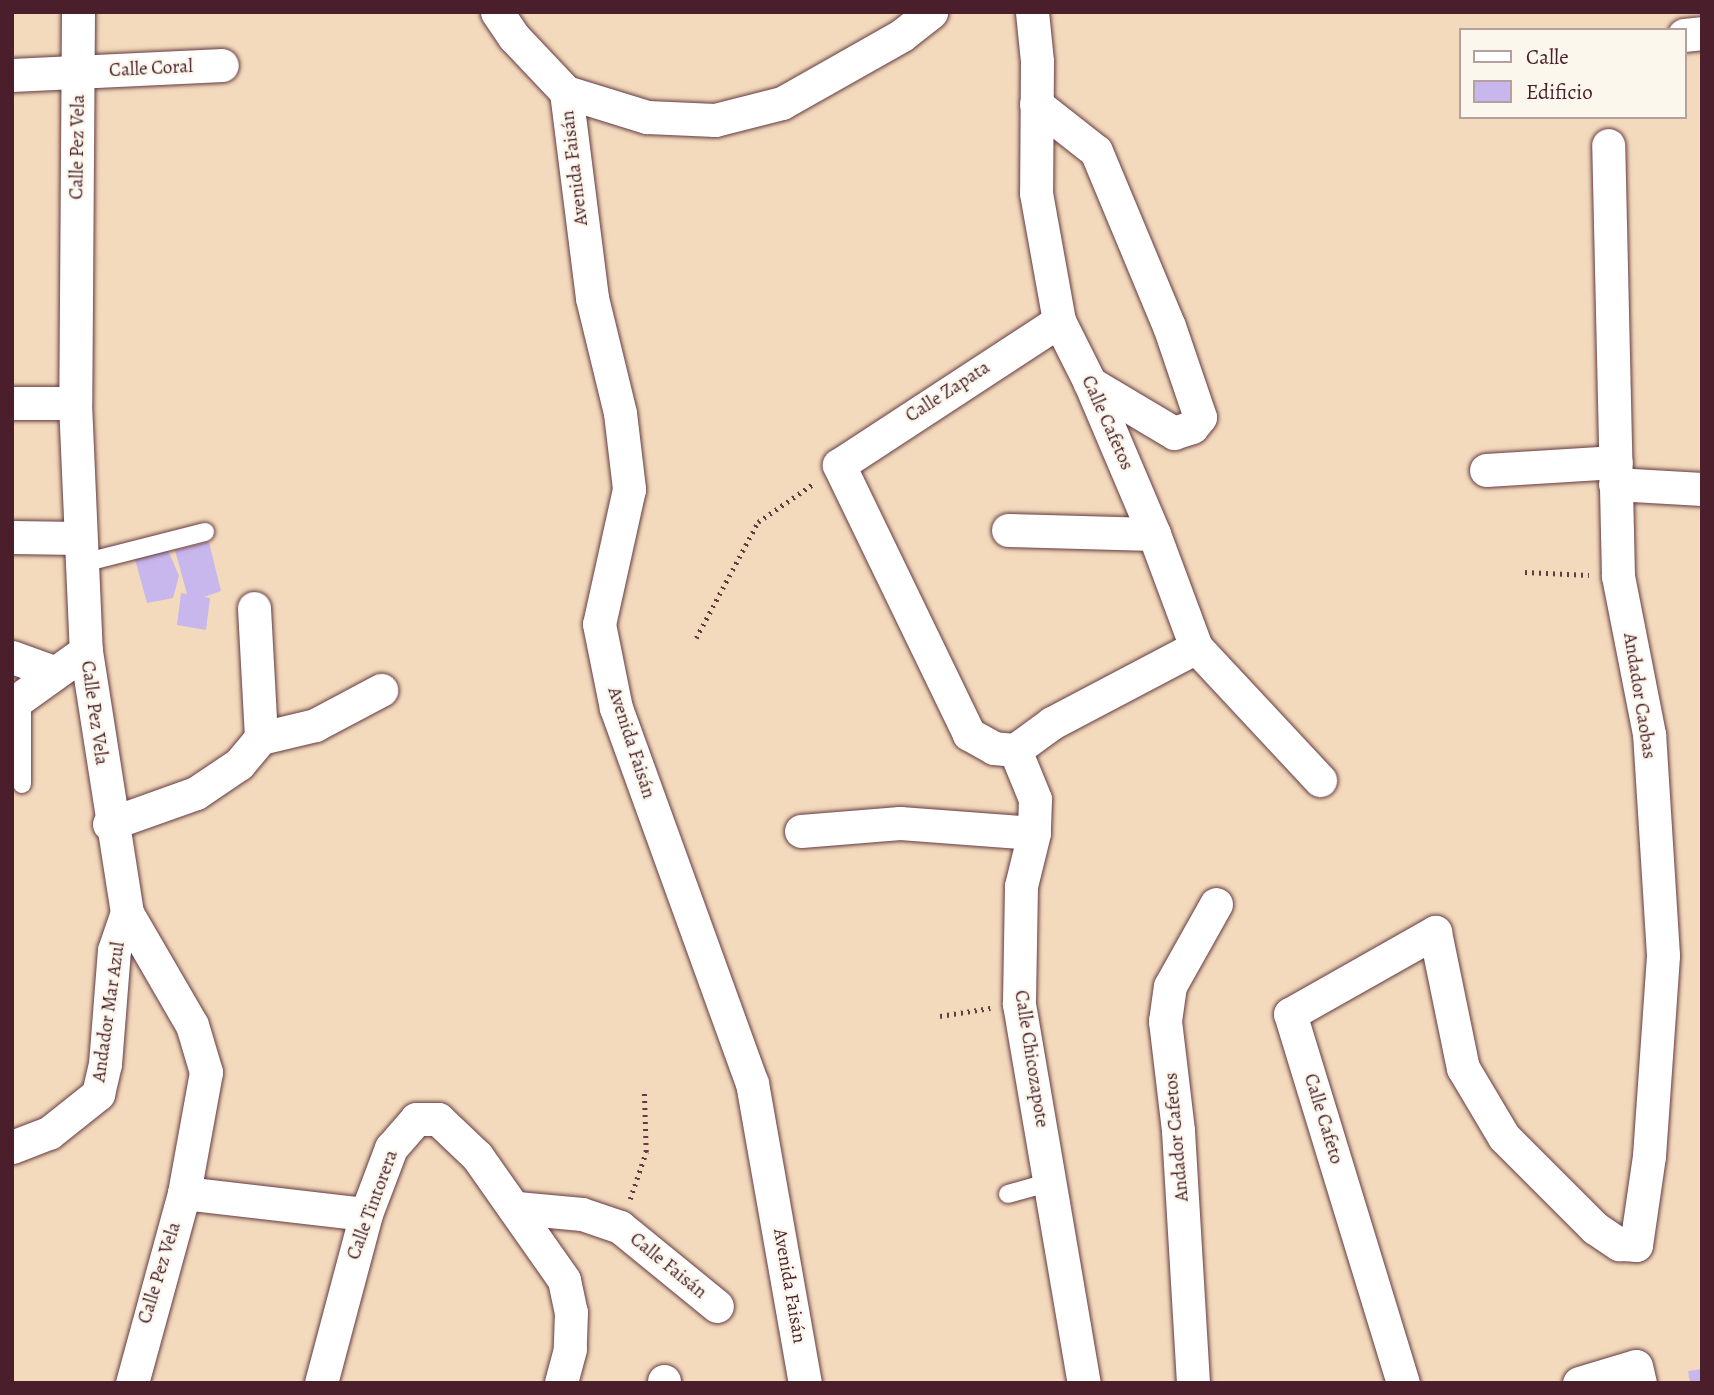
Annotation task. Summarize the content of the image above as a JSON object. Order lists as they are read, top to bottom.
{
  "streets": {
    "street": [
      "Calle Coral",
      "Calle Pez Vela",
      "Avenida Faisán",
      "Calle Zapata",
      "Calle Cafetos",
      "Andador Caobas",
      "Andador Mar Azul",
      "Calle Chicozapote",
      "Calle Cafeto",
      "Andador Cafetos",
      "Calle Tintorera",
      "Calle Faisán"
    ]
  },
  "crossings": [
    ["Calle Coral", "Calle Pez Vela"],
    ["Calle Pez Vela", "Andador Mar Azul"],
    ["Calle Zapata", "Calle Cafetos"],
    ["Andador Caobas", "Calle Cafeto"],
    ["Calle Tintorera", "Calle Faisán"]
  ],
  "legend": ["Calle", "Edificio"]
}
